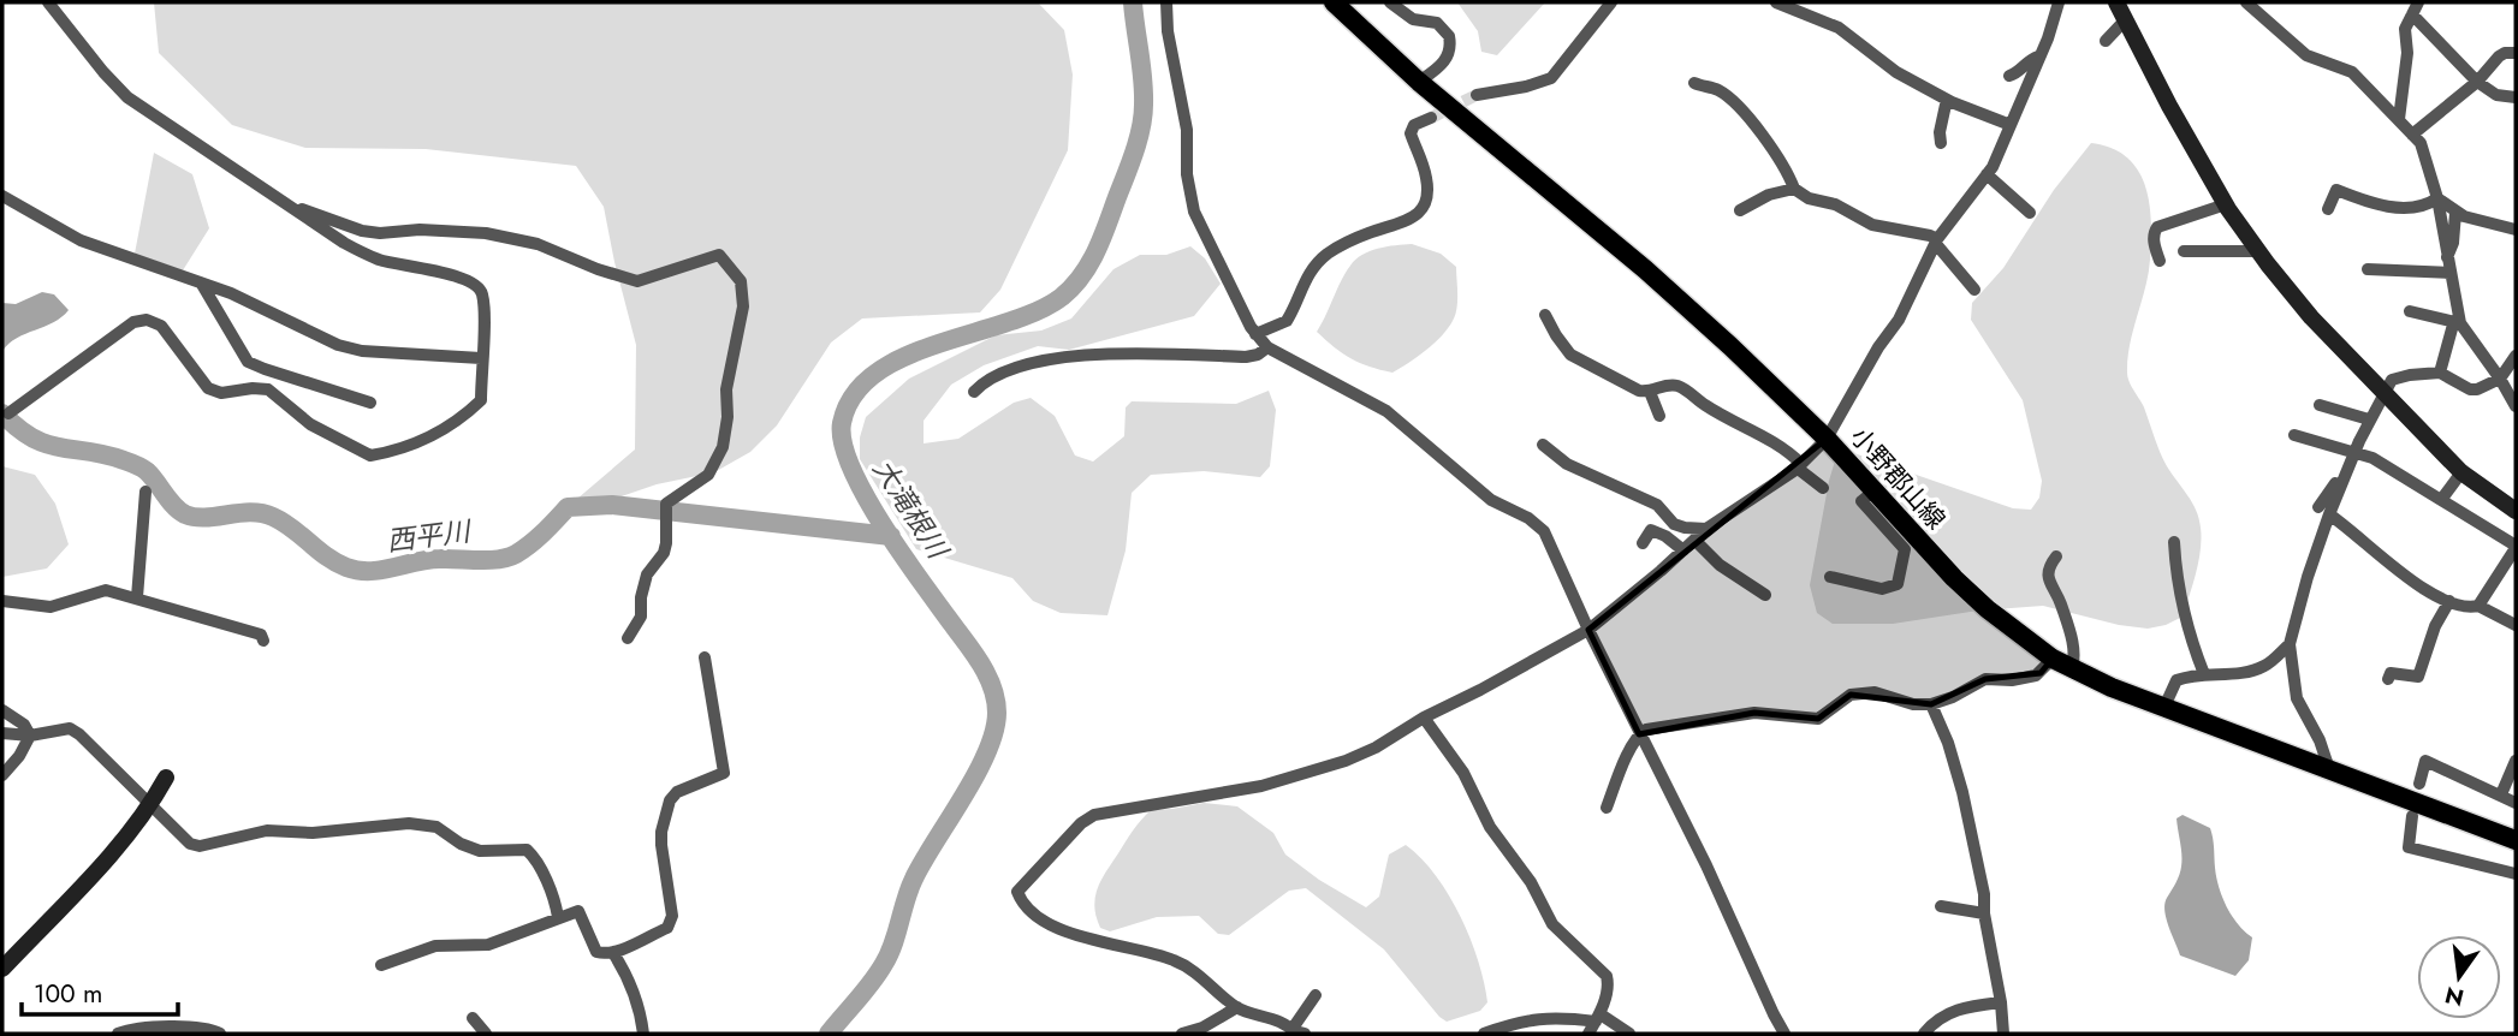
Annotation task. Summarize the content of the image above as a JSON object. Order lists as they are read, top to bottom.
{
  "streets": {
    "main road": ["小野郡山線"]
  },
  "water": ["大滝根川", "西平川"],
  "scale_bar": "100 m",
  "north": "bottom"
}
